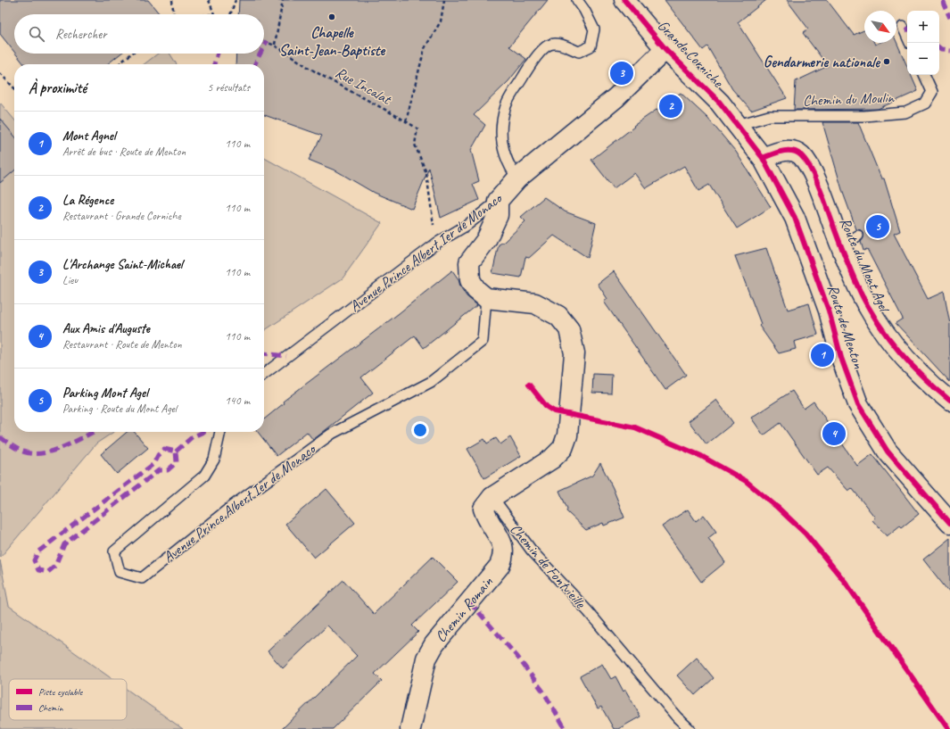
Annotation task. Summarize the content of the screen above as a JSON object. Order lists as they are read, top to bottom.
{
  "streets": {
    "street": [
      "Grande Corniche",
      "Avenue Prince Albert Ier de Monaco",
      "Route du Mont Agel",
      "Route de Menton",
      "Chemin Romain"
    ],
    "lane": ["Chemin du Moulin", "Chemin de Fontvieille"],
    "path": ["Rue Incalat"]
  },
  "crossings": [
    ["Grande Corniche", "Chemin du Moulin"],
    ["Grande Corniche", "Avenue Prince Albert Ier de Monaco"],
    ["Grande Corniche", "Route de Menton"],
    ["Chemin du Moulin", "Route de Menton"],
    ["Route du Mont Agel", "Route de Menton"],
    ["Chemin de Fontvieille", "Chemin Romain"]
  ],
  "places": ["Chapelle Saint-Jean-Baptiste", "Gendarmerie nationale"],
  "legend": ["Piste cyclable", "Chemin"],
  "north": "bottom right",
  "page": {
    "map_buttons": ["+", "−"],
    "search": "Rechercher",
    "pins": [
      "3",
      "2",
      "5",
      "1",
      "4"
    ],
    "heading": ["À proximité", "5 résultats"],
    "list": [
      {
        "mark": "1",
        "name": "Mont Agnel",
        "note": "Arrêt de bus · Route de Menton",
        "value": "110 m"
      },
      {
        "mark": "2",
        "name": "La Régence",
        "note": "Restaurant · Grande Corniche",
        "value": "110 m"
      },
      {
        "mark": "3",
        "name": "L'Archange Saint-Michael",
        "note": "Lieu",
        "value": "110 m"
      },
      {
        "mark": "4",
        "name": "Aux Amis d'Auguste",
        "note": "Restaurant · Route de Menton",
        "value": "110 m"
      },
      {
        "mark": "5",
        "name": "Parking Mont Agel",
        "note": "Parking · Route du Mont Agel",
        "value": "140 m"
      }
    ]
  }
}
